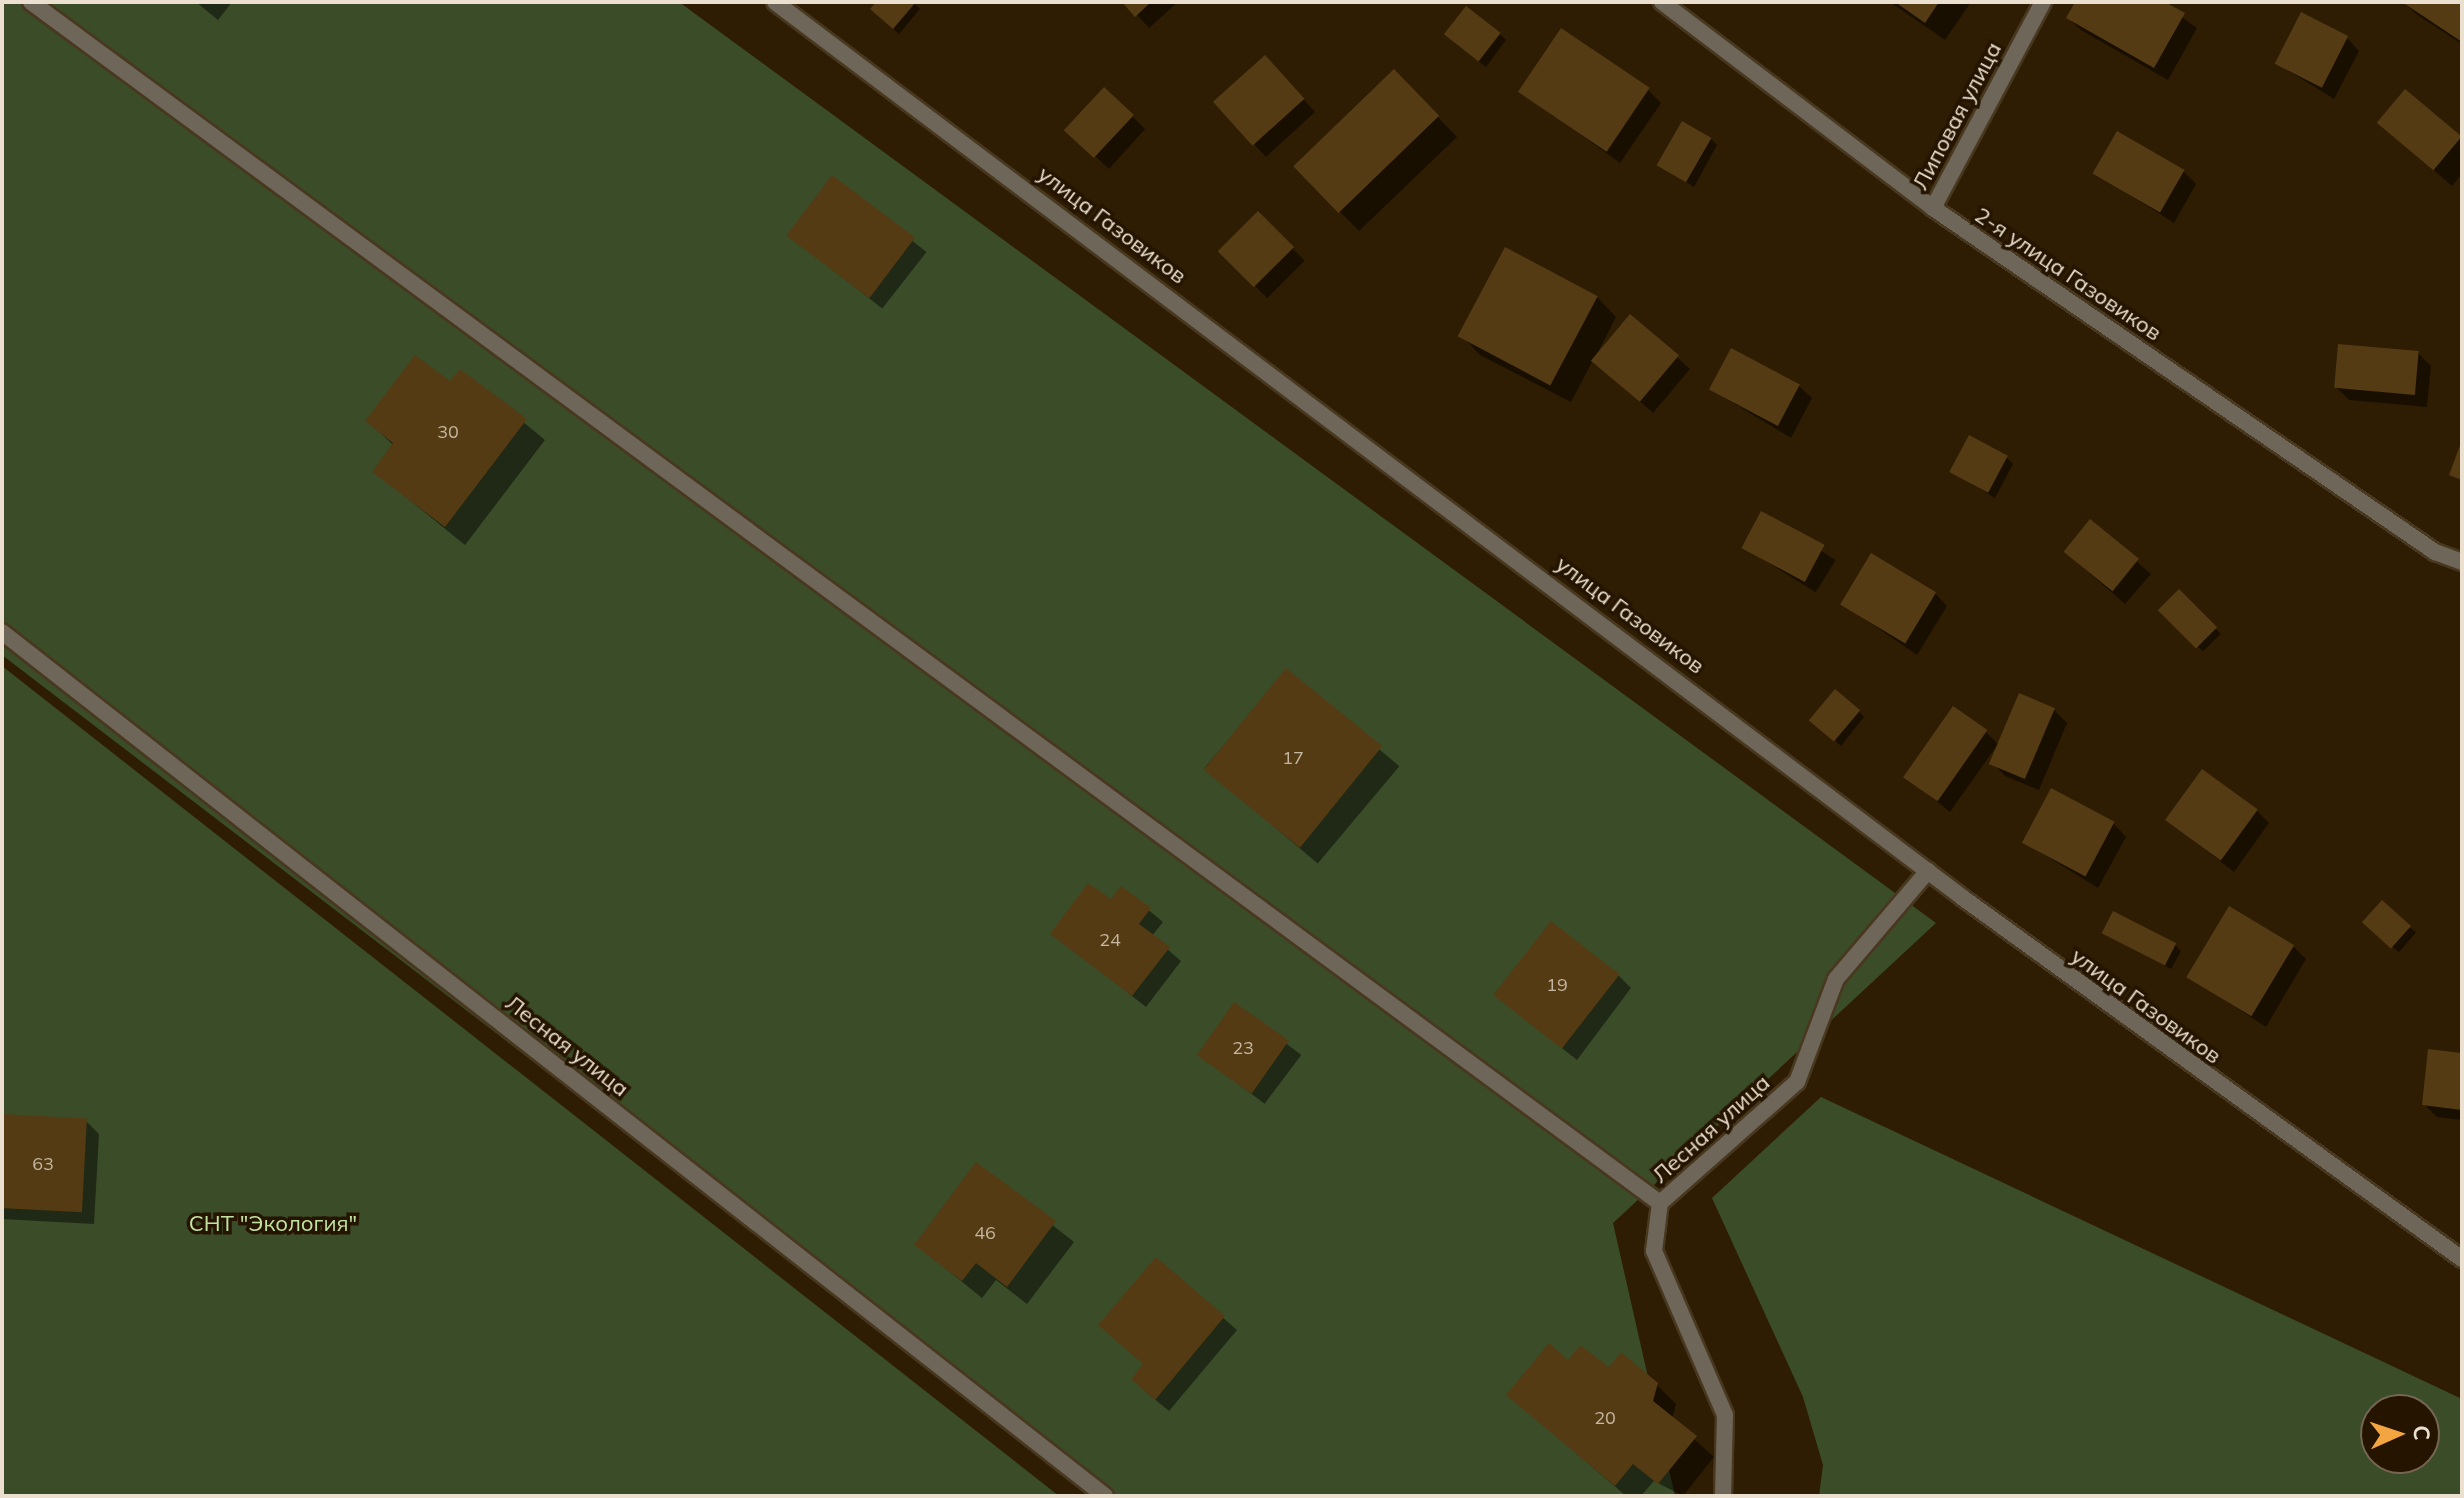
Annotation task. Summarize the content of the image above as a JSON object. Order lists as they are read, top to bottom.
{
  "streets": {
    "street": [
      "Липовая улица",
      "улица Газовиков",
      "2-я улица Газовиков",
      "Лесная улица"
    ]
  },
  "crossings": [
    ["Липовая улица", "2-я улица Газовиков"],
    ["улица Газовиков", "Лесная улица"]
  ],
  "parks": ["СНТ \"Экология\""],
  "house_numbers": [
    "30",
    "17",
    "24",
    "19",
    "23",
    "63",
    "46",
    "20"
  ],
  "north": "right"
}
